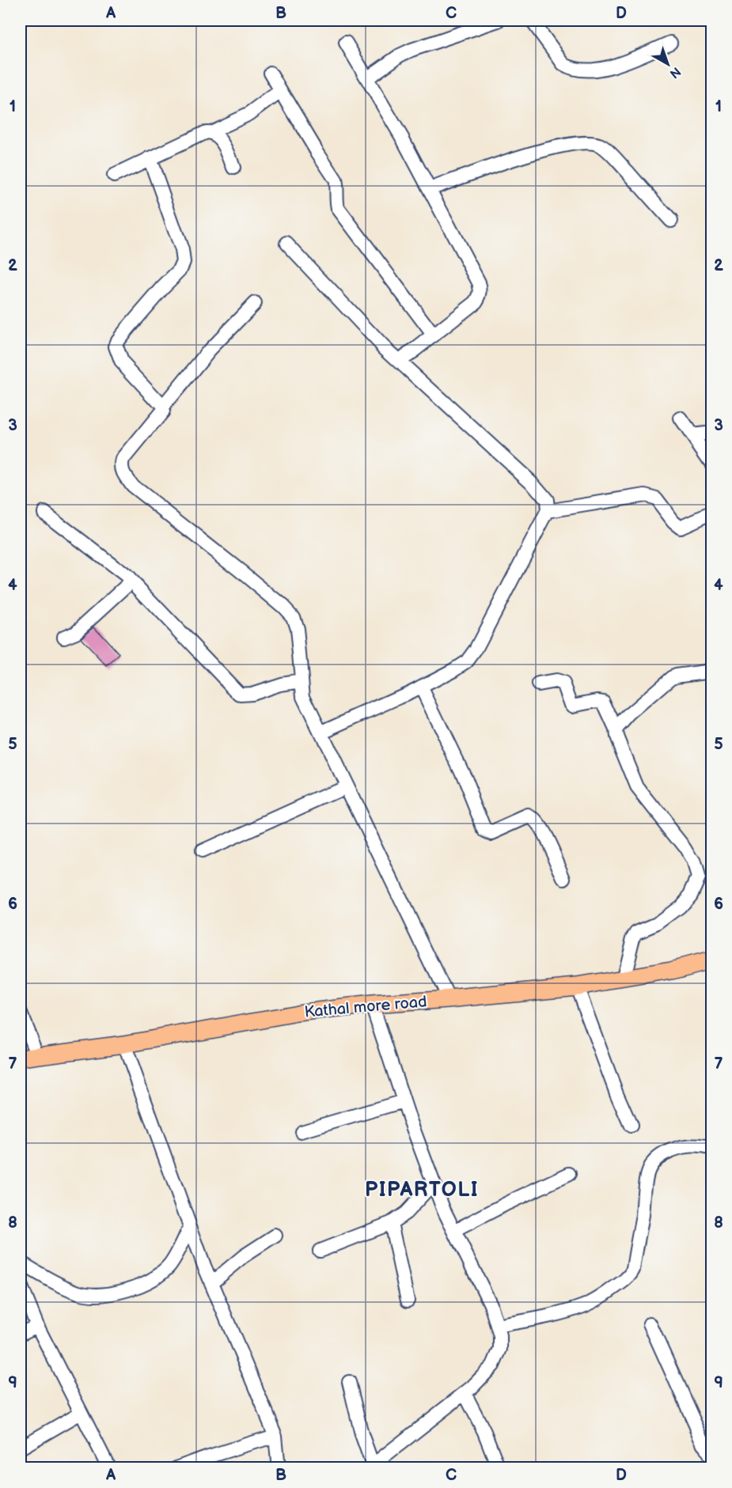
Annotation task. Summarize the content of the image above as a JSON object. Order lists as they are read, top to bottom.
{
  "streets": {
    "main road": ["Kathal more road"]
  },
  "districts": ["PIPARTOLI"],
  "north": "bottom right",
  "grid": {
    "columns": [
      "A",
      "B",
      "C",
      "D"
    ],
    "rows": [
      "1",
      "2",
      "3",
      "4",
      "5",
      "6",
      "7",
      "8",
      "9"
    ]
  }
}
